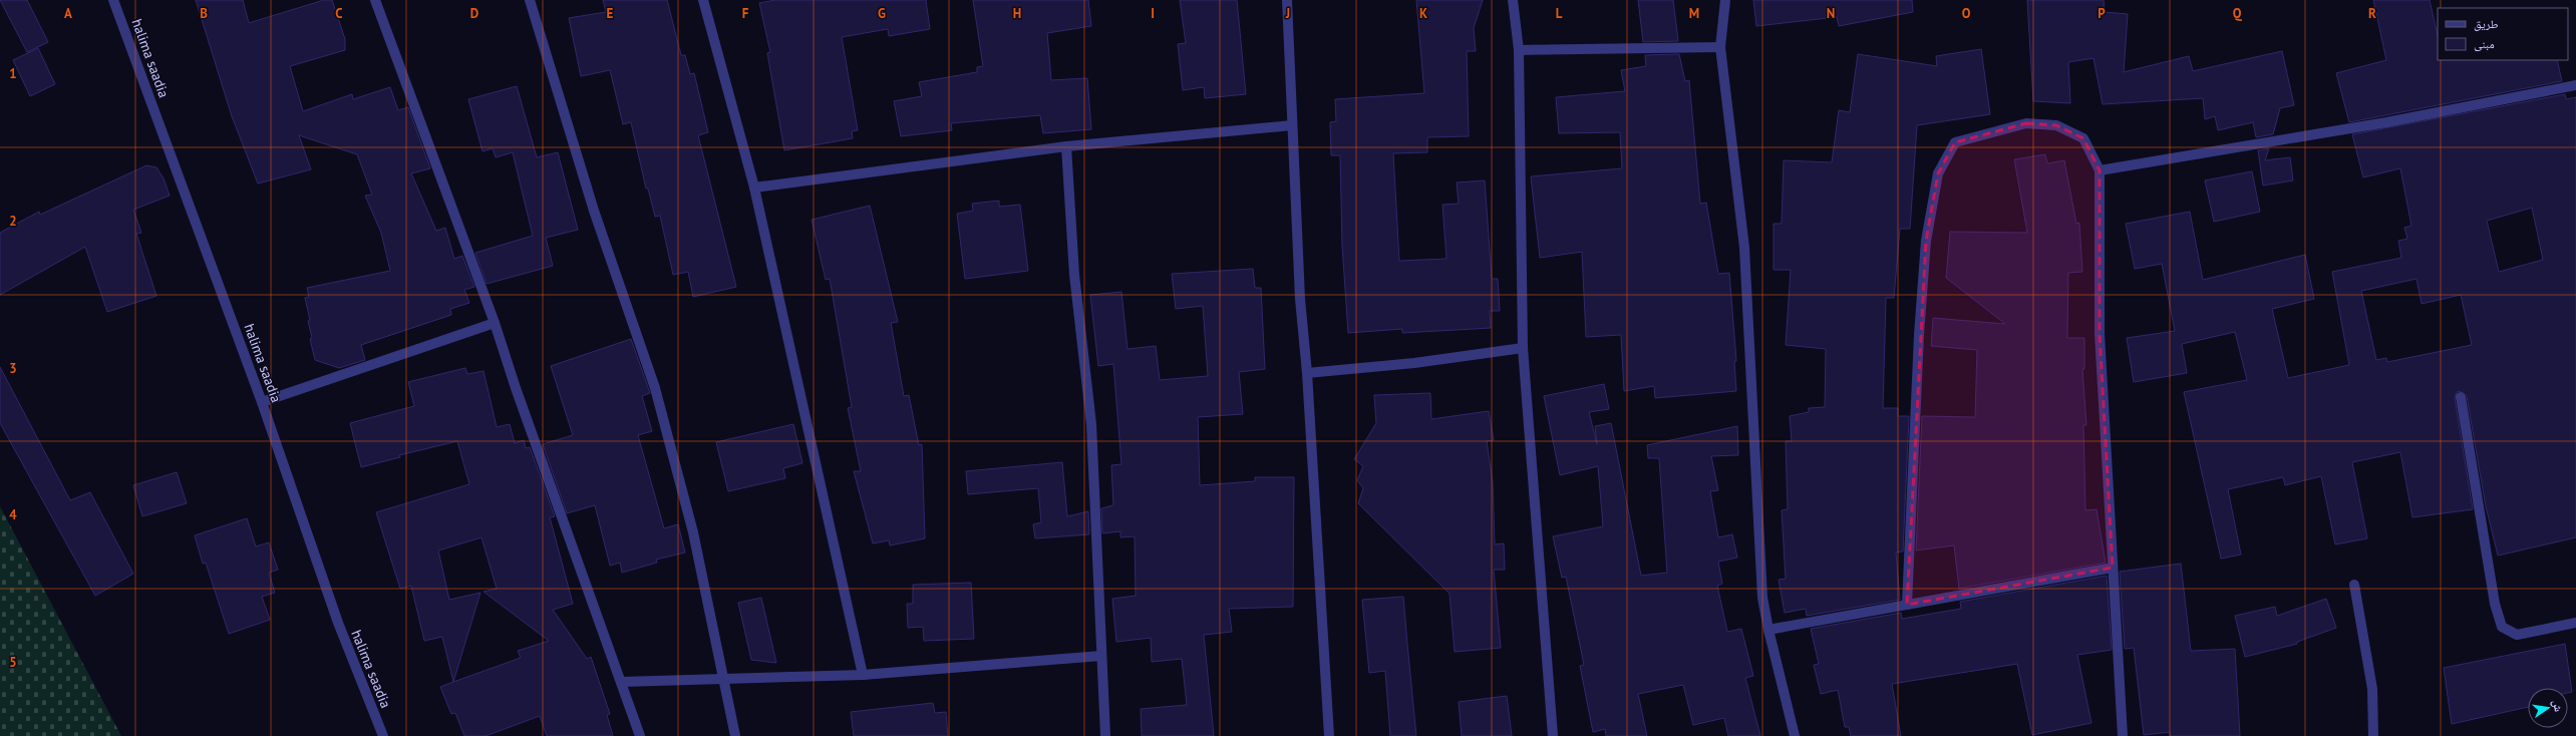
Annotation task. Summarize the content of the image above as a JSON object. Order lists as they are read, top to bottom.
{
  "streets": {
    "street": ["halima saadia"]
  },
  "legend": ["طريق", "مبنى"],
  "north": "right",
  "grid": {
    "columns": [
      "A",
      "B",
      "C",
      "D",
      "E",
      "F",
      "G",
      "H",
      "I",
      "J",
      "K",
      "L",
      "M",
      "N",
      "O",
      "P",
      "Q",
      "R"
    ],
    "rows": [
      "1",
      "2",
      "3",
      "4",
      "5"
    ]
  }
}
